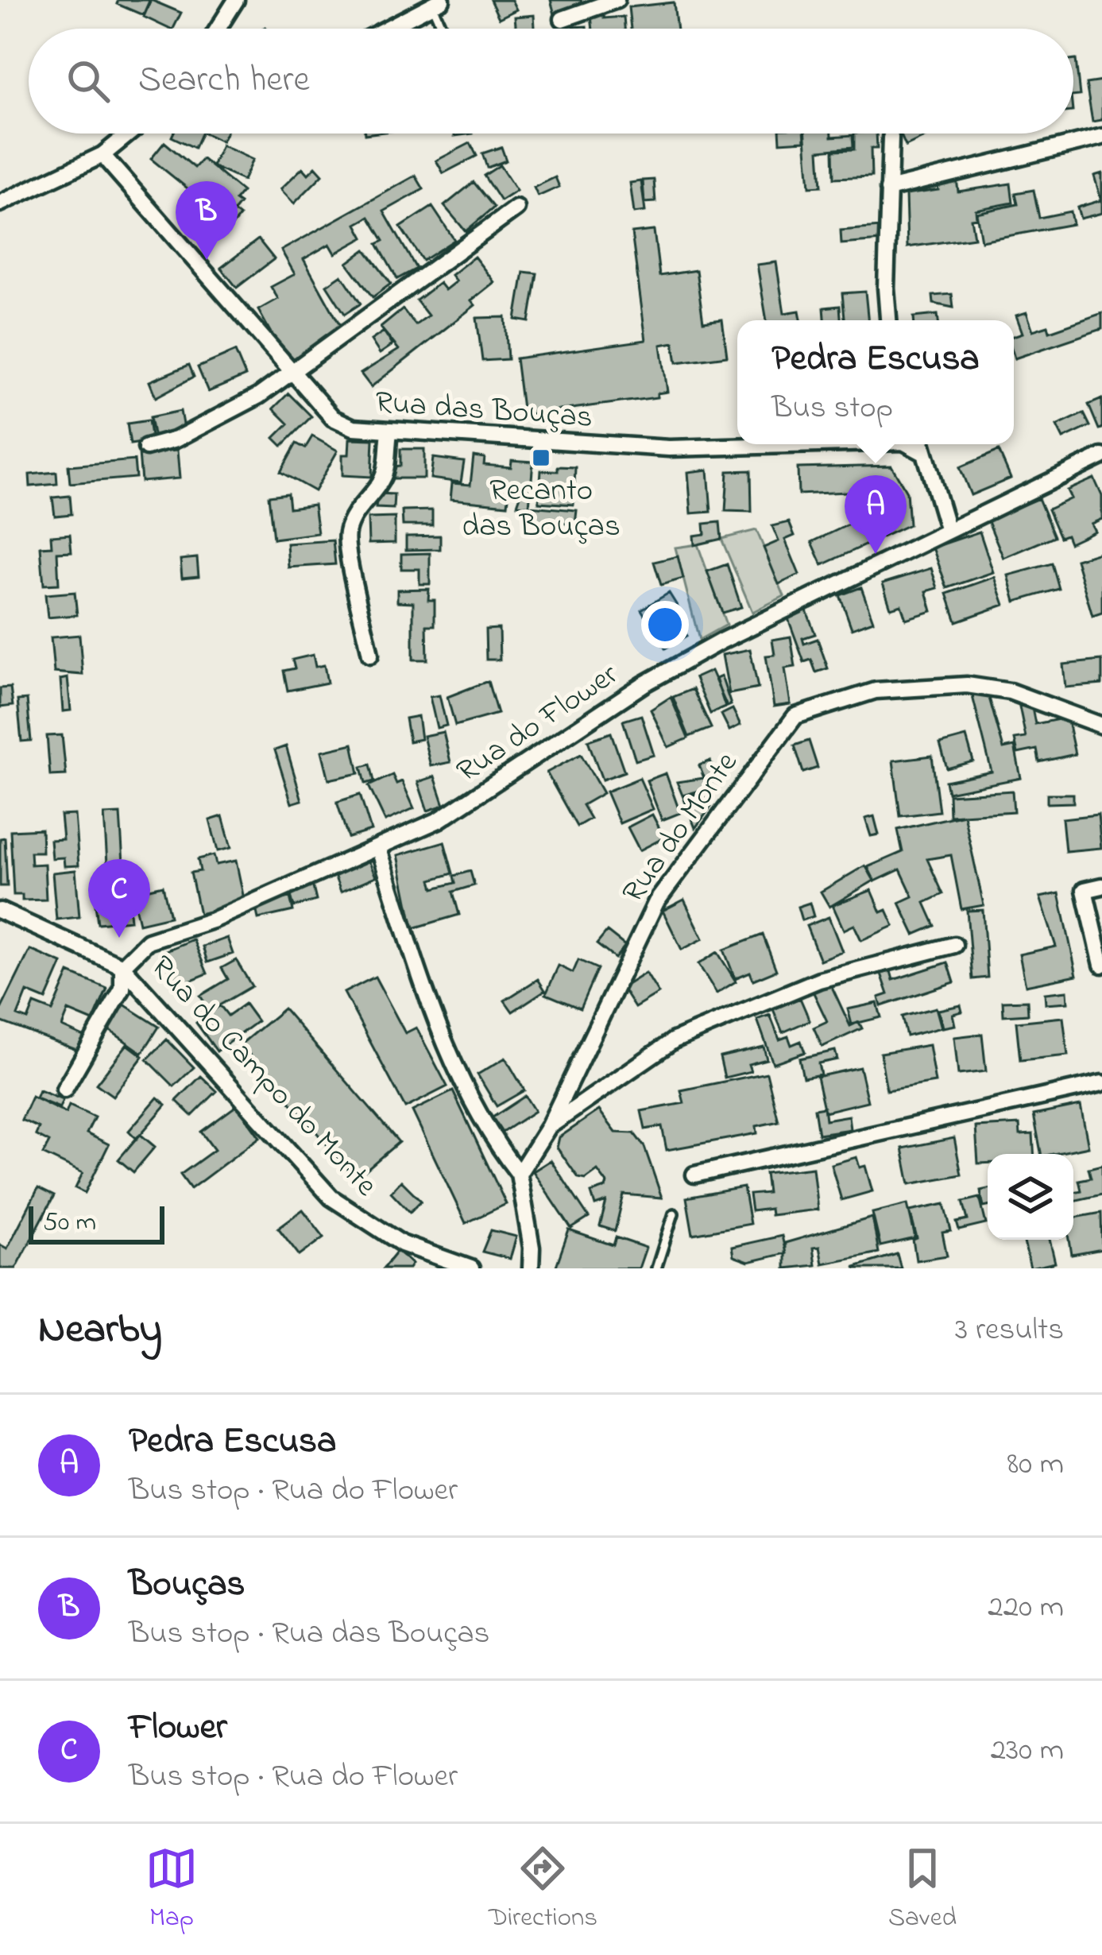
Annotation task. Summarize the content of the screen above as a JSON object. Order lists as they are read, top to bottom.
{
  "streets": {
    "street": [
      "Rua das Bouças",
      "Rua do Flower",
      "Rua do Monte",
      "Rua do Campo do Monte"
    ]
  },
  "crossings": [
    ["Rua do Flower", "Rua do Campo do Monte"]
  ],
  "places": {
    "transit": ["Recanto das Bouças"]
  },
  "scale_bar": "50 m",
  "page": {
    "search": "Search here",
    "pins": ["B", "A", "C"],
    "popup": ["Pedra Escusa", "Bus stop"],
    "scale": "50 m",
    "heading": ["Nearby", "3 results"],
    "list": [
      {
        "mark": "A",
        "name": "Pedra Escusa",
        "note": "Bus stop · Rua do Flower",
        "value": "80 m"
      },
      {
        "mark": "B",
        "name": "Bouças",
        "note": "Bus stop · Rua das Bouças",
        "value": "220 m"
      },
      {
        "mark": "C",
        "name": "Flower",
        "note": "Bus stop · Rua do Flower",
        "value": "230 m"
      }
    ],
    "nav": ["Map", "Directions", "Saved"]
  }
}
